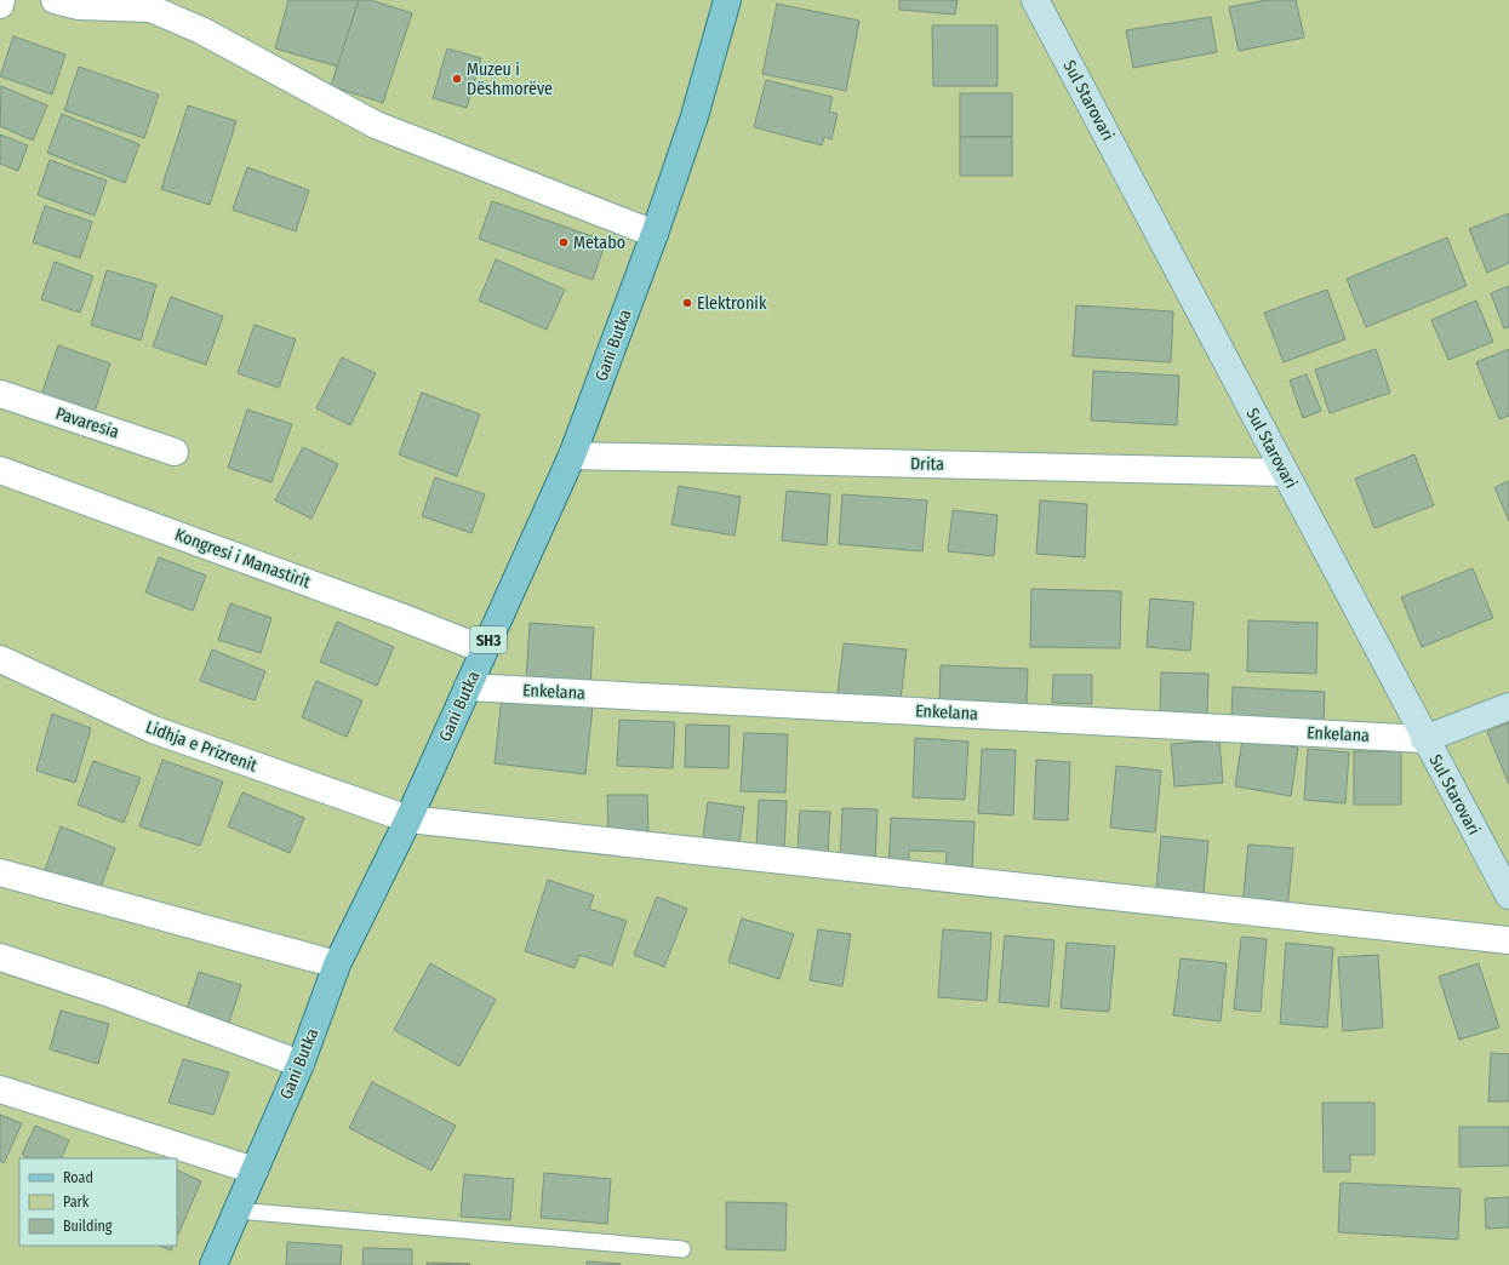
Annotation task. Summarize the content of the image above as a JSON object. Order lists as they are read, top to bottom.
{
  "streets": {
    "main road": ["Sul Starovari", "Gani Butka", "SH3"],
    "street": [
      "Pavaresia",
      "Drita",
      "Kongresi i Manastirit",
      "Enkelana",
      "Lidhja e Prizrenit"
    ]
  },
  "crossings": [
    ["Sul Starovari", "Drita"],
    ["Sul Starovari", "Enkelana"],
    ["Gani Butka", "Drita"],
    ["Gani Butka", "Kongresi i Manastirit"],
    ["Gani Butka", "Enkelana"],
    ["Gani Butka", "Lidhja e Prizrenit"]
  ],
  "places": ["Muzeu i Dëshmorëve", "Metabo", "Elektronik"],
  "legend": ["Road", "Park", "Building"]
}
